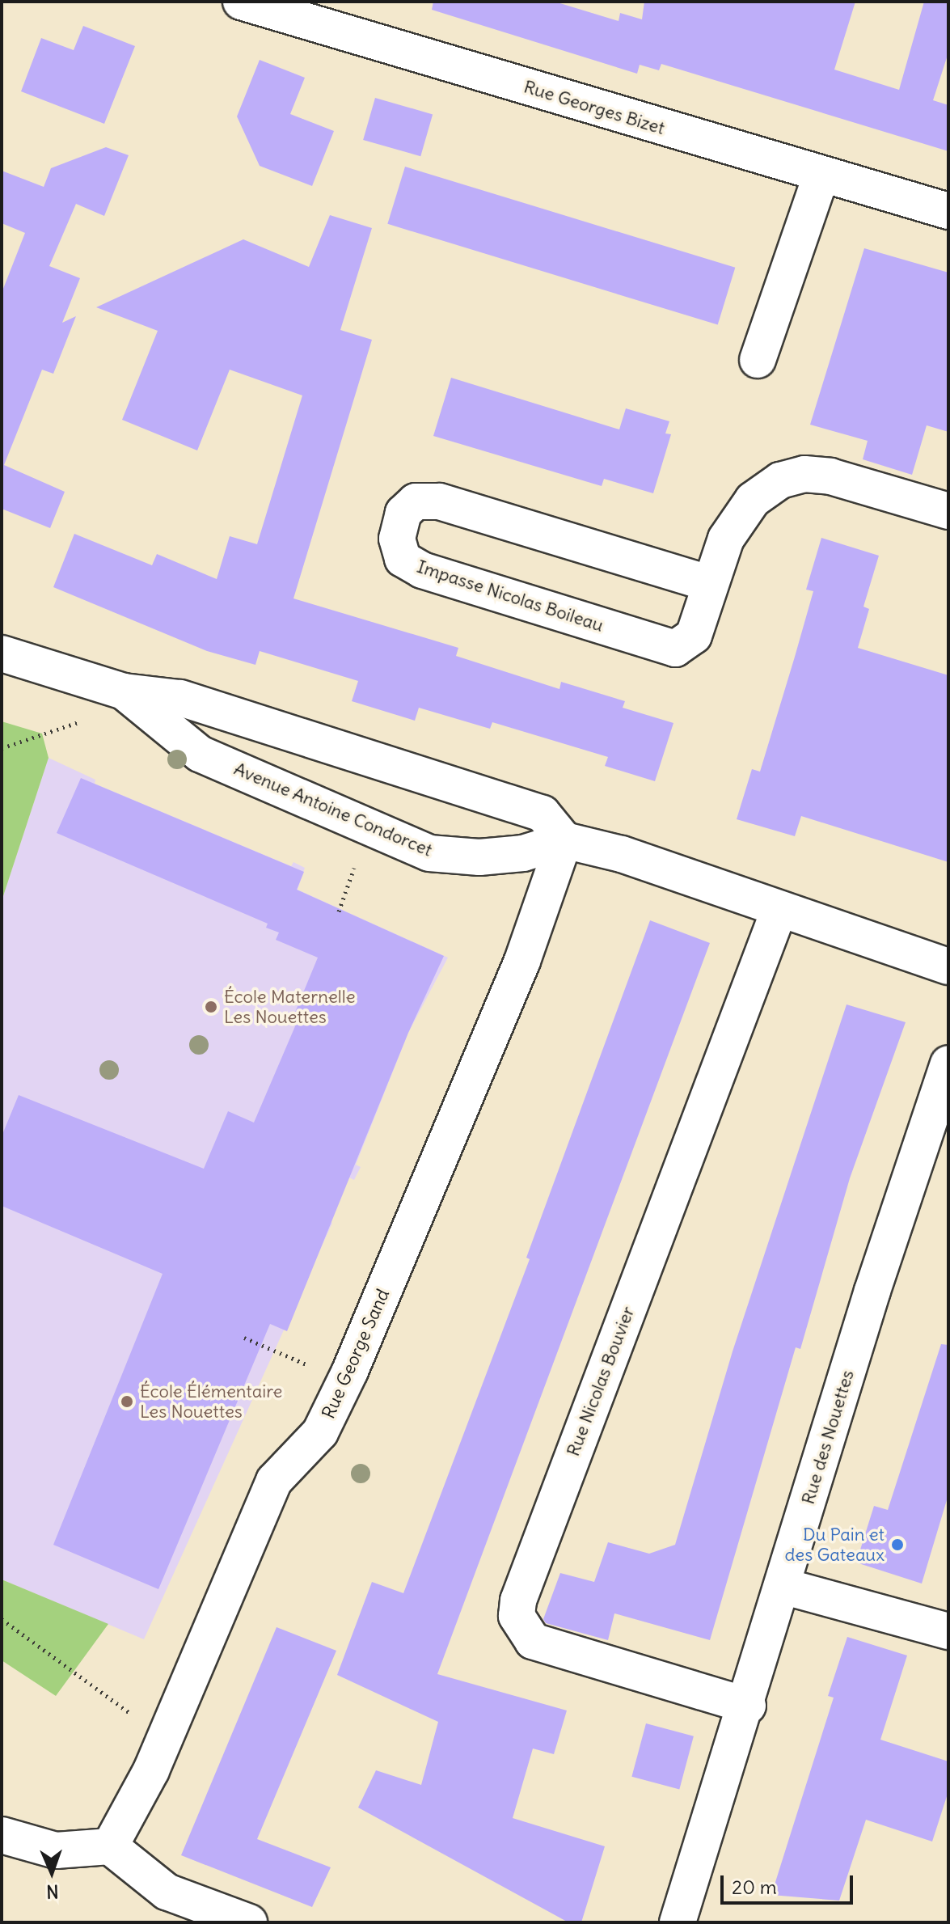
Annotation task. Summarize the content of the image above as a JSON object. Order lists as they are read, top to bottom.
{
  "streets": {
    "street": [
      "Rue Georges Bizet",
      "Impasse Nicolas Boileau",
      "Avenue Antoine Condorcet",
      "Rue George Sand",
      "Rue Nicolas Bouvier",
      "Rue des Nouettes"
    ]
  },
  "crossings": [
    ["Avenue Antoine Condorcet", "Rue George Sand"],
    ["Rue Nicolas Bouvier", "Rue des Nouettes"]
  ],
  "places": ["École Maternelle Les Nouettes", "École Élémentaire Les Nouettes", "Du Pain et des Gateaux"],
  "scale_bar": "20 m",
  "north": "bottom"
}
